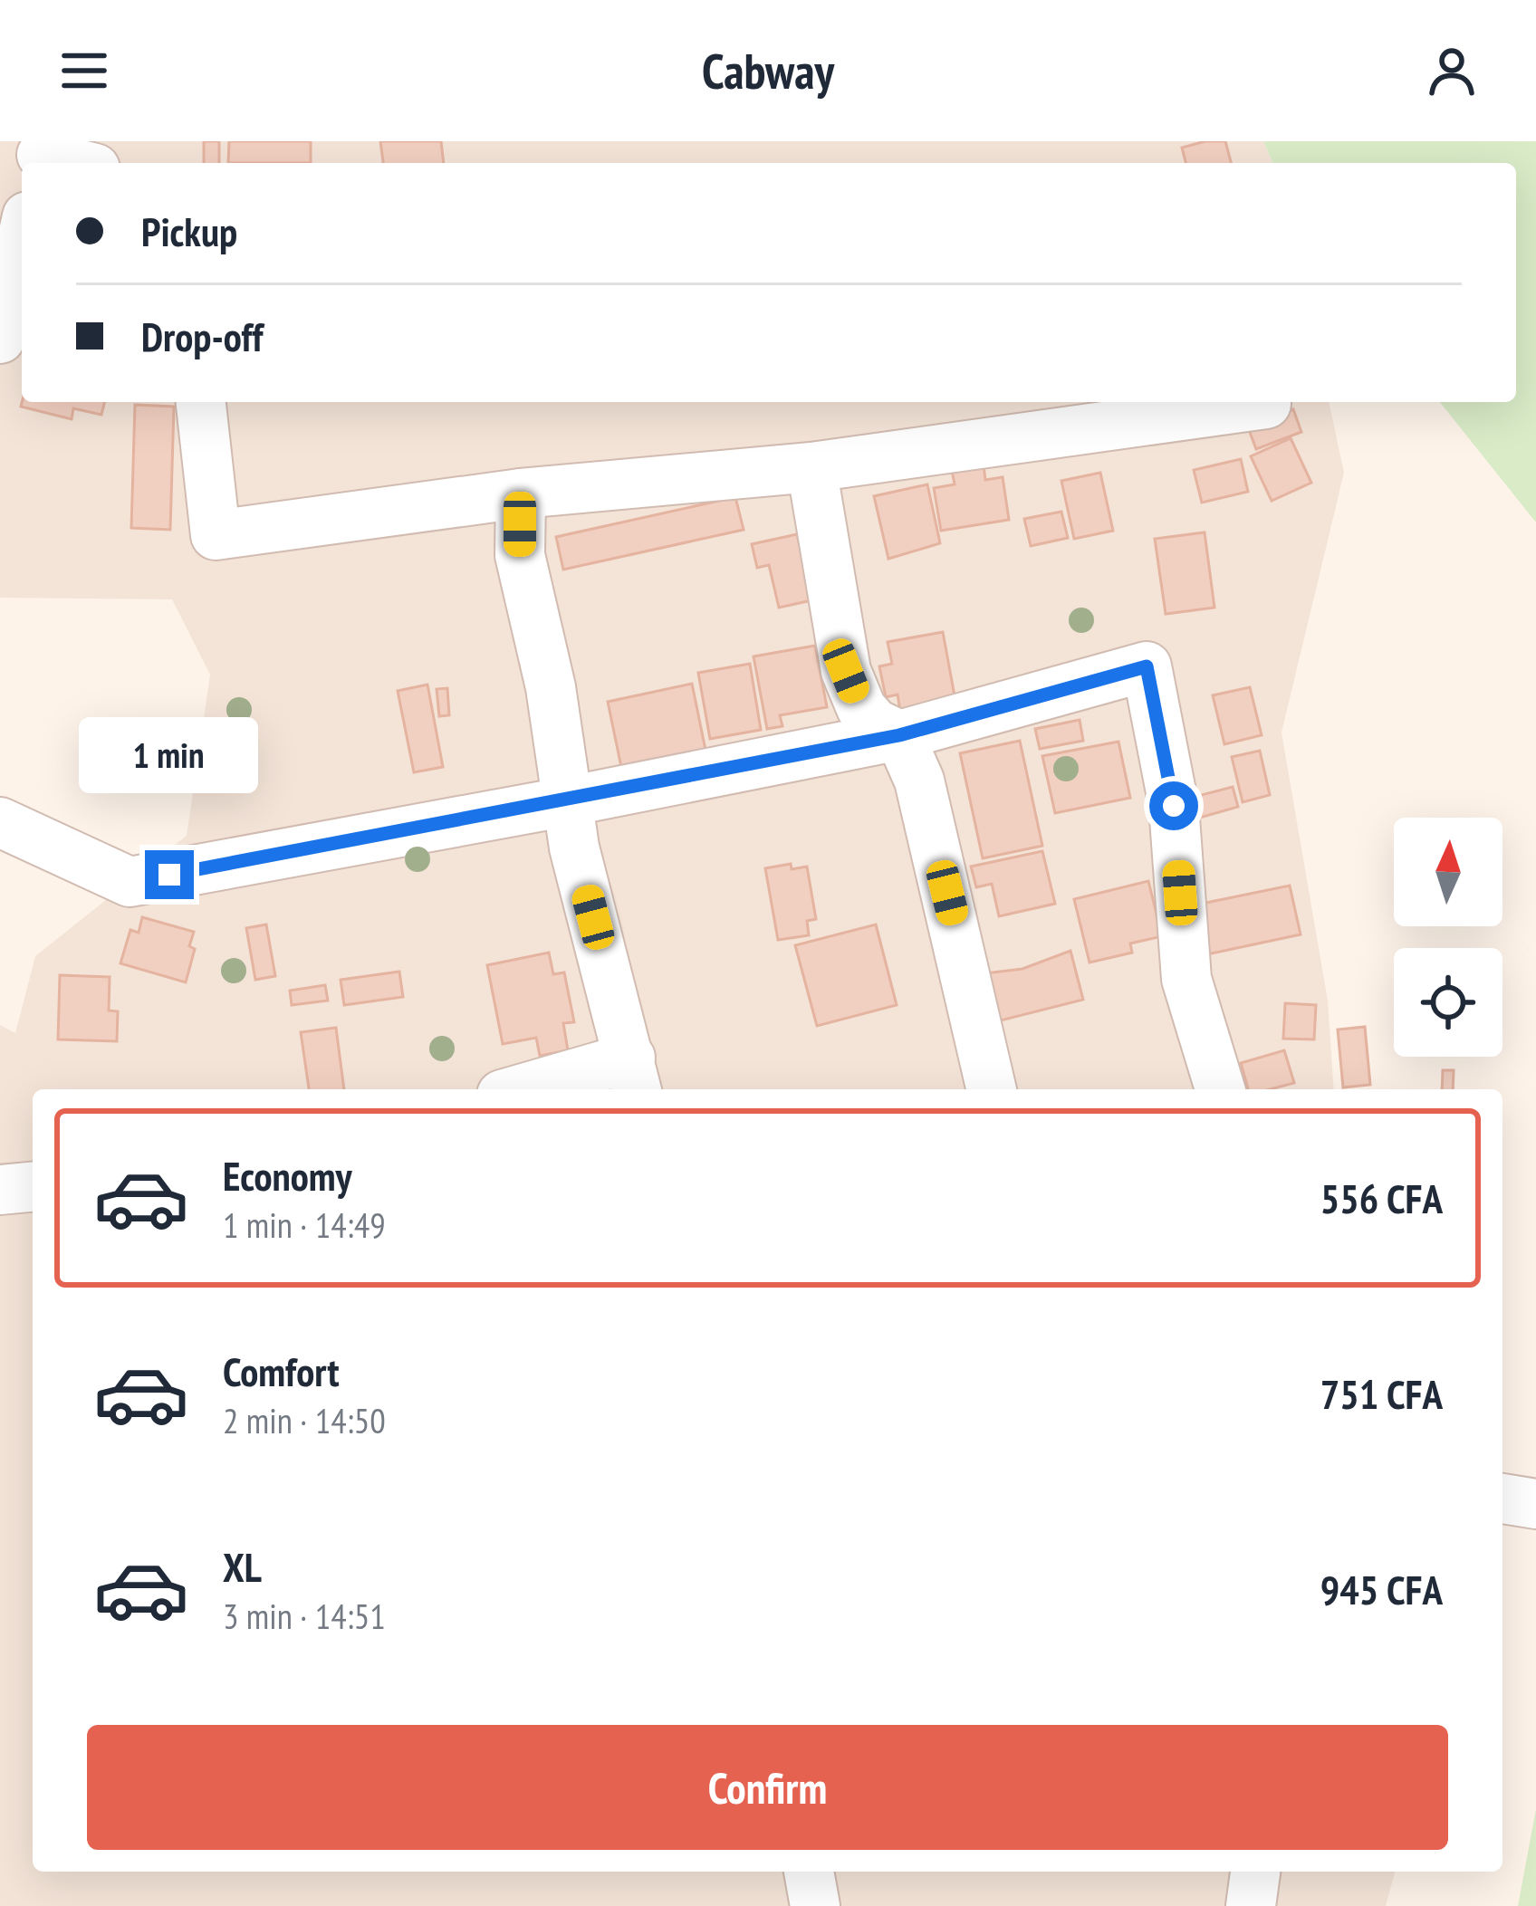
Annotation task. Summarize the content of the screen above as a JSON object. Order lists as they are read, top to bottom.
{
  "north": "top",
  "page": {
    "header": "Cabway",
    "banner": ["Pickup", "Drop-off"],
    "bubble": "1 min",
    "list": [
      {
        "name": "Economy",
        "note": "1 min · 14:49",
        "value": "556 CFA"
      },
      {
        "name": "Comfort",
        "note": "2 min · 14:50",
        "value": "751 CFA"
      },
      {
        "name": "XL",
        "note": "3 min · 14:51",
        "value": "945 CFA"
      }
    ],
    "buttons": "Confirm"
  }
}
